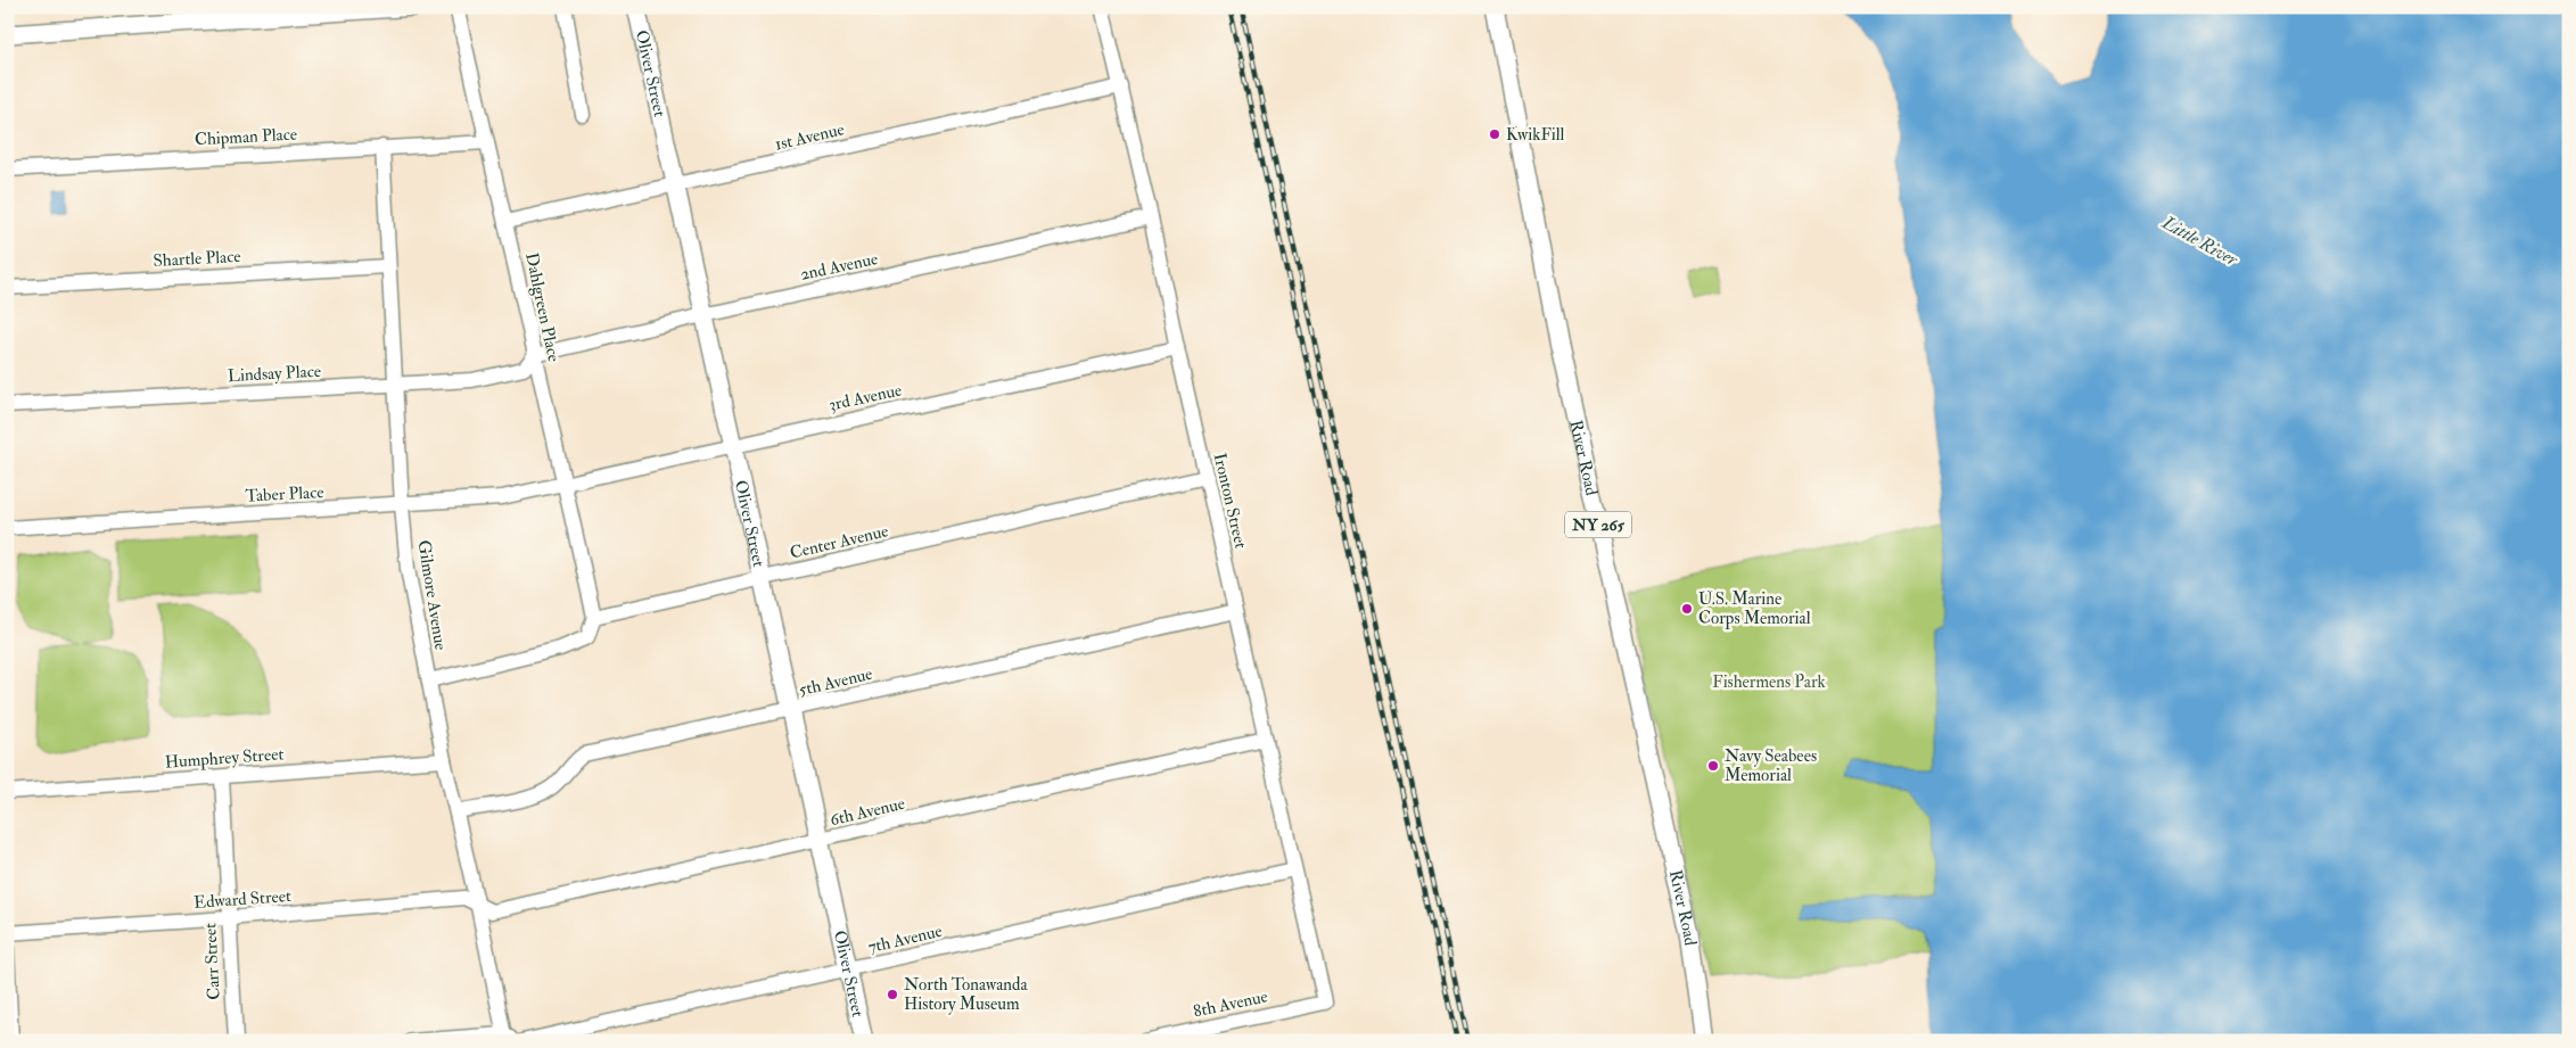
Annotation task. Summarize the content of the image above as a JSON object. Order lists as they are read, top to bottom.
{
  "streets": {
    "main road": ["Oliver Street", "River Road", "NY 265"],
    "street": [
      "Chipman Place",
      "1st Avenue",
      "Shartle Place",
      "2nd Avenue",
      "Dahlgreen Place",
      "Lindsay Place",
      "3rd Avenue",
      "Taber Place",
      "Ironton Street",
      "Center Avenue",
      "Gilmore Avenue",
      "5th Avenue",
      "Humphrey Street",
      "6th Avenue",
      "Edward Street",
      "7th Avenue",
      "Carr Street",
      "8th Avenue"
    ]
  },
  "crossings": [
    ["Oliver Street", "1st Avenue"],
    ["Oliver Street", "2nd Avenue"],
    ["Oliver Street", "3rd Avenue"],
    ["Oliver Street", "Center Avenue"],
    ["Oliver Street", "5th Avenue"],
    ["Oliver Street", "6th Avenue"],
    ["Oliver Street", "7th Avenue"],
    ["Chipman Place", "Dahlgreen Place"],
    ["Chipman Place", "Gilmore Avenue"],
    ["1st Avenue", "Dahlgreen Place"],
    ["1st Avenue", "Ironton Street"],
    ["Shartle Place", "Gilmore Avenue"],
    ["2nd Avenue", "Dahlgreen Place"],
    ["2nd Avenue", "Lindsay Place"],
    ["2nd Avenue", "Ironton Street"],
    ["Dahlgreen Place", "Lindsay Place"],
    ["Dahlgreen Place", "3rd Avenue"],
    ["Dahlgreen Place", "Taber Place"],
    ["Dahlgreen Place", "Center Avenue"],
    ["Lindsay Place", "Gilmore Avenue"],
    ["3rd Avenue", "Taber Place"],
    ["3rd Avenue", "Ironton Street"],
    ["Taber Place", "Gilmore Avenue"],
    ["Ironton Street", "Center Avenue"],
    ["Ironton Street", "5th Avenue"],
    ["Ironton Street", "6th Avenue"],
    ["Ironton Street", "7th Avenue"],
    ["Ironton Street", "8th Avenue"],
    ["Gilmore Avenue", "5th Avenue"],
    ["Gilmore Avenue", "Humphrey Street"],
    ["Gilmore Avenue", "6th Avenue"],
    ["Gilmore Avenue", "Edward Street"],
    ["Humphrey Street", "Carr Street"],
    ["6th Avenue", "Edward Street"],
    ["Edward Street", "Carr Street"]
  ],
  "water": ["Little River"],
  "parks": ["Fishermens Park"],
  "places": [
    "KwikFill",
    "U.S. Marine Corps Memorial",
    "Navy Seabees Memorial",
    "North Tonawanda History Museum"
  ]
}
